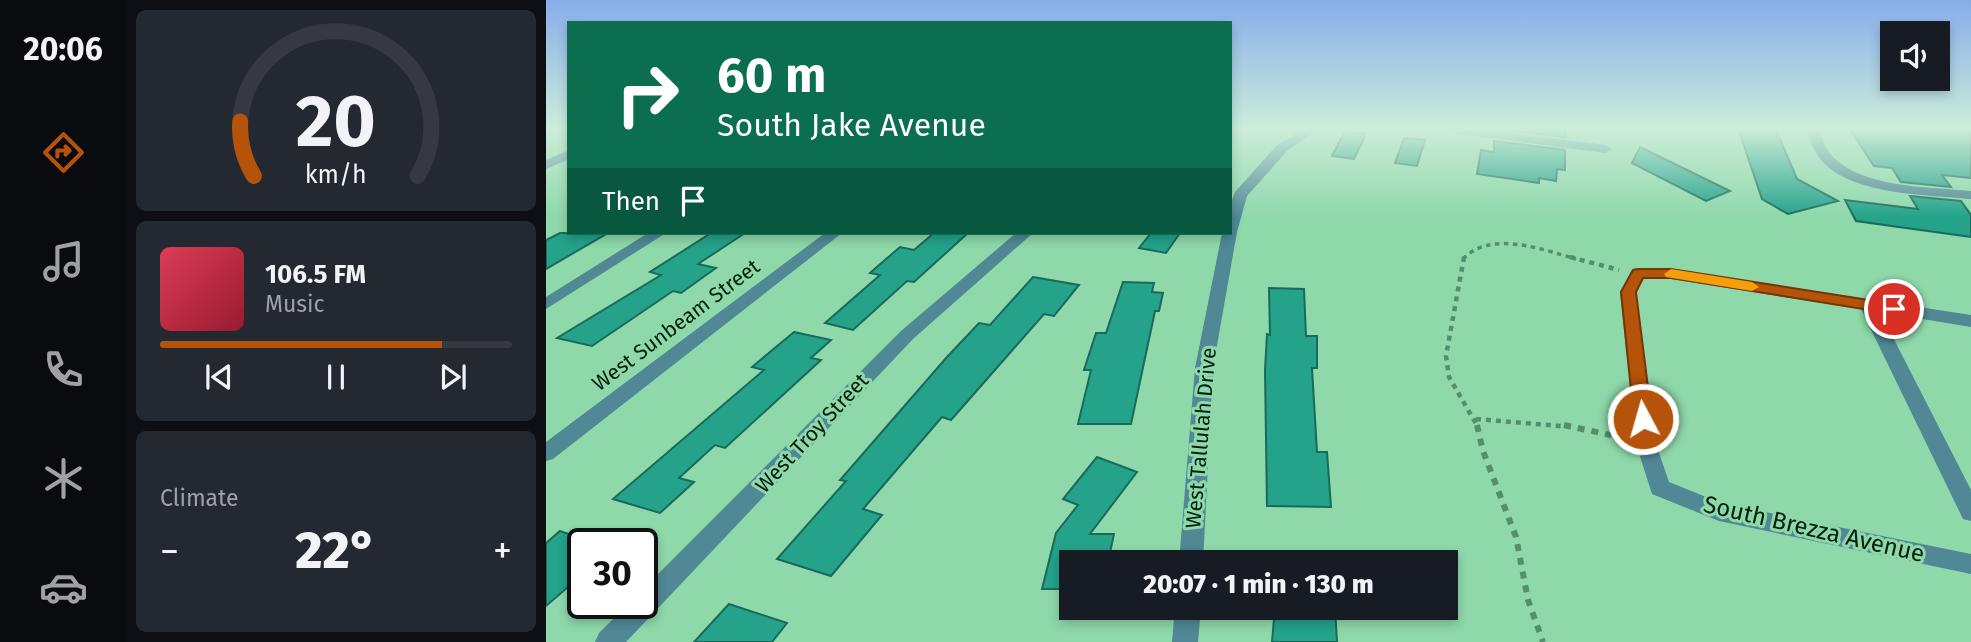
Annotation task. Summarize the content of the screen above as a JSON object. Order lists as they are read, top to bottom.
{
  "streets": {
    "street": [
      "West Sunbeam Street",
      "West Troy Street",
      "West Tallulah Drive",
      "South Brezza Avenue"
    ]
  },
  "page": {
    "tabs": "20:06",
    "turn": ["60 m", "South Jake Avenue"],
    "then": "Then",
    "song": ["106.5 FM", "Music"],
    "tile": "Climate",
    "heat": ["−", "22°", "+"],
    "limit": "30",
    "trip": "20:07 · 1 min · 130 m",
    "gauge": ["20", "km/h"]
  }
}
